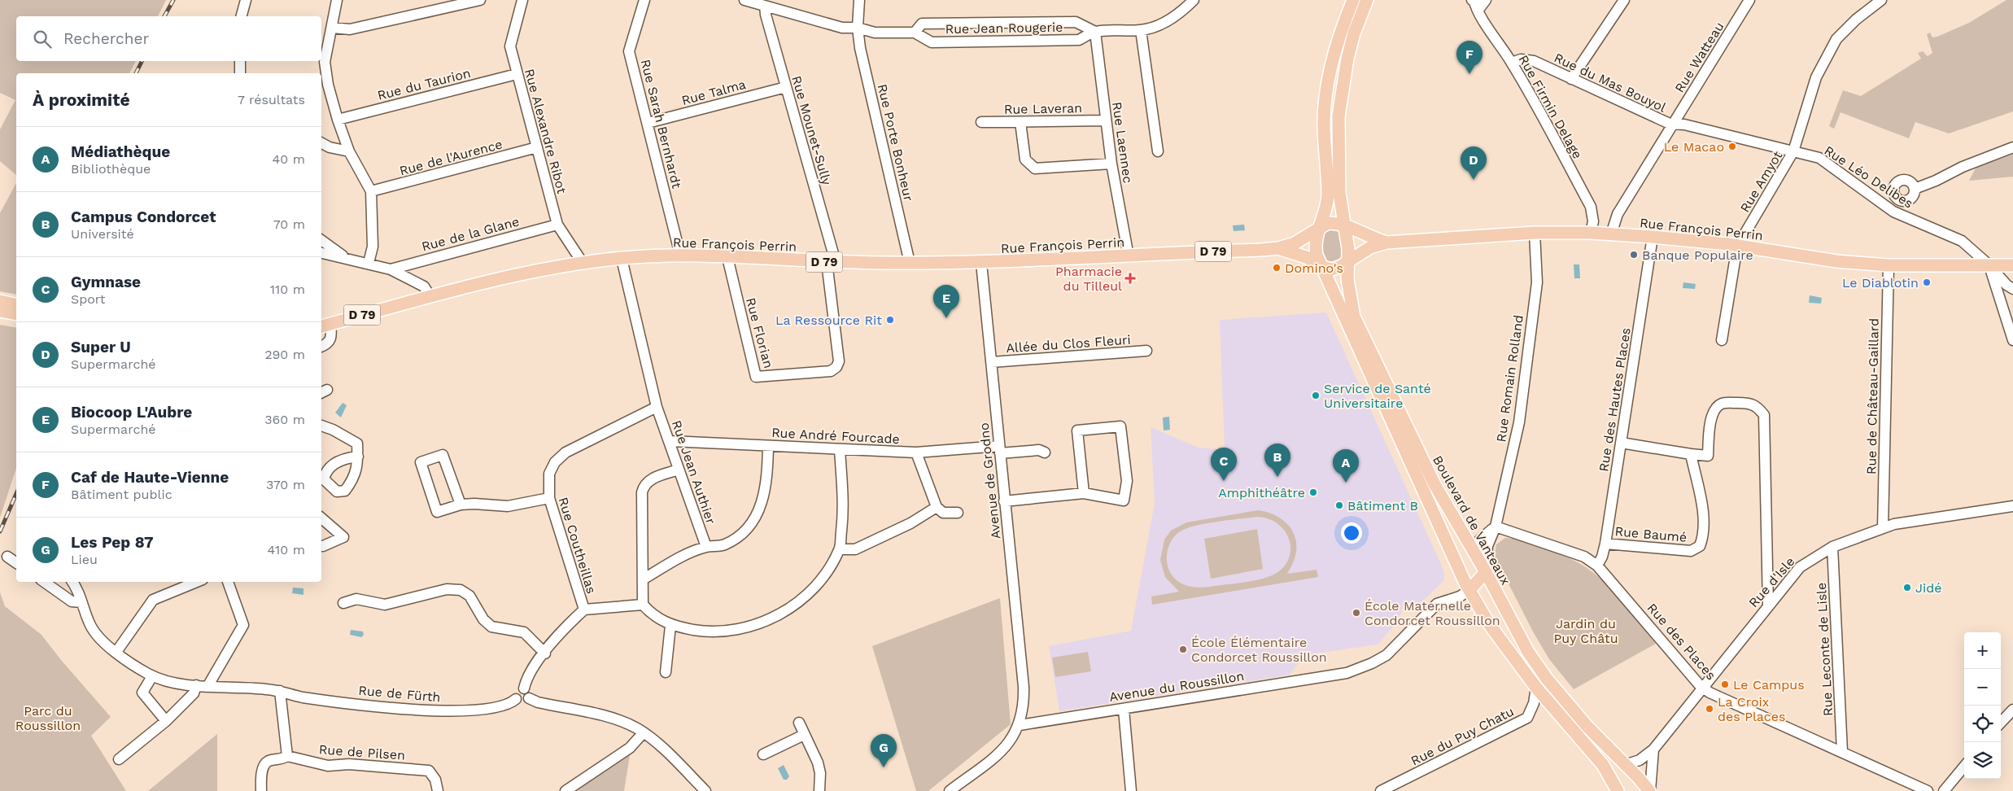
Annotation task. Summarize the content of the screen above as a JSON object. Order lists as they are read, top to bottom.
{
  "streets": {
    "main road": ["Rue François Perrin", "D 79", "Boulevard de Vanteaux"],
    "street": [
      "Rue Jean Rougerie",
      "Rue Watteau",
      "Rue du Mas Bouyol",
      "Rue du Taurion",
      "Rue Talma",
      "Rue Firmin Delage",
      "Rue Laveran",
      "Rue Sarah Bernhardt",
      "Rue Mounet-Sully",
      "Rue Alexandre Ribot",
      "Rue Porte Bonheur",
      "Rue Laennec",
      "Rue de l'Aurence",
      "Rue Léo Delibes",
      "Rue Amyot",
      "Rue de la Glane",
      "Rue Florian",
      "Allée du Clos Fleuri",
      "Rue Romain Rolland",
      "Rue de Château-Gaillard",
      "Rue des Hautes Places",
      "Rue André Fourcade",
      "Rue Jean Authier",
      "Avenue de Grodno",
      "Rue Baumé",
      "Rue Coutheillas",
      "Rue d'Isle",
      "Rue des Places",
      "Rue Leconte de Lisle",
      "Avenue du Roussillon",
      "Rue de Fürth",
      "Rue du Puy Chatu",
      "Rue de Pilsen"
    ]
  },
  "crossings": [
    ["Rue Jean Rougerie", "Rue Mounet-Sully"],
    ["Rue Jean Rougerie", "Rue Porte Bonheur"],
    ["Rue Jean Rougerie", "Rue Laennec"],
    ["Rue Watteau", "Rue du Mas Bouyol"],
    ["Rue Watteau", "Rue François Perrin"],
    ["Rue du Mas Bouyol", "Rue Firmin Delage"],
    ["Rue du Mas Bouyol", "Rue Léo Delibes"],
    ["Rue du Mas Bouyol", "Rue Amyot"],
    ["Rue du Taurion", "Rue Alexandre Ribot"],
    ["Rue Talma", "Rue Sarah Bernhardt"],
    ["Rue Talma", "Rue Mounet-Sully"],
    ["Rue Firmin Delage", "Rue François Perrin"],
    ["Rue Laveran", "Rue Laennec"],
    ["Rue Sarah Bernhardt", "Rue François Perrin"],
    ["Rue Mounet-Sully", "Rue François Perrin"],
    ["Rue Mounet-Sully", "Rue Florian"],
    ["Rue Alexandre Ribot", "Rue de l'Aurence"],
    ["Rue Alexandre Ribot", "Rue François Perrin"],
    ["Rue Alexandre Ribot", "Rue de la Glane"],
    ["Rue Porte Bonheur", "Rue François Perrin"],
    ["Rue Laennec", "Rue François Perrin"],
    ["Rue Léo Delibes", "Rue Amyot"],
    ["Rue Léo Delibes", "Rue François Perrin"],
    ["Rue Amyot", "Rue François Perrin"],
    ["Rue François Perrin", "Rue Florian"],
    ["Rue François Perrin", "Rue Romain Rolland"],
    ["Rue François Perrin", "Rue de Château-Gaillard"],
    ["Rue François Perrin", "Rue des Hautes Places"],
    ["Rue François Perrin", "Avenue de Grodno"],
    ["Rue François Perrin", "Boulevard de Vanteaux"],
    ["Allée du Clos Fleuri", "Avenue de Grodno"],
    ["Rue Romain Rolland", "Boulevard de Vanteaux"],
    ["Rue Romain Rolland", "Rue des Places"],
    ["Rue Romain Rolland", "Avenue du Roussillon"],
    ["Rue de Château-Gaillard", "Rue d'Isle"],
    ["Rue des Hautes Places", "Rue Baumé"],
    ["Rue des Hautes Places", "Rue des Places"],
    ["Rue André Fourcade", "Rue Jean Authier"],
    ["Rue André Fourcade", "Avenue de Grodno"],
    ["Rue Jean Authier", "Rue Coutheillas"],
    ["Avenue de Grodno", "Avenue du Roussillon"],
    ["Boulevard de Vanteaux", "Rue d'Isle"],
    ["Boulevard de Vanteaux", "Avenue du Roussillon"],
    ["Boulevard de Vanteaux", "Rue du Puy Chatu"],
    ["Rue Coutheillas", "Rue de Fürth"],
    ["Rue d'Isle", "Rue des Places"],
    ["Rue d'Isle", "Rue Leconte de Lisle"],
    ["Rue des Places", "Rue Leconte de Lisle"]
  ],
  "parks": ["Jardin du Puy Châtu", "Parc du Roussillon"],
  "places": {
    "other": [
      "Le Macao",
      "Banque Populaire",
      "Domino's",
      "Le Diablotin",
      "La Ressource Rit",
      "Service de Santé Universitaire",
      "Amphithéâtre",
      "Bâtiment B",
      "Jidé",
      "École Maternelle Condorcet Roussillon",
      "École Élémentaire Condorcet Roussillon",
      "Le Campus",
      "La Croix des Places"
    ],
    "health": ["Pharmacie du Tilleul"]
  },
  "page": {
    "search": "Rechercher",
    "pins": [
      "F",
      "D",
      "E",
      "B",
      "C",
      "A",
      "G"
    ],
    "heading": ["À proximité", "7 résultats"],
    "list": [
      {
        "mark": "A",
        "name": "Médiathèque",
        "note": "Bibliothèque",
        "value": "40 m"
      },
      {
        "mark": "B",
        "name": "Campus Condorcet",
        "note": "Université",
        "value": "70 m"
      },
      {
        "mark": "C",
        "name": "Gymnase",
        "note": "Sport",
        "value": "110 m"
      },
      {
        "mark": "D",
        "name": "Super U",
        "note": "Supermarché",
        "value": "290 m"
      },
      {
        "mark": "E",
        "name": "Biocoop L'Aubre",
        "note": "Supermarché",
        "value": "360 m"
      },
      {
        "mark": "F",
        "name": "Caf de Haute-Vienne",
        "note": "Bâtiment public",
        "value": "370 m"
      },
      {
        "mark": "G",
        "name": "Les Pep 87",
        "note": "Lieu",
        "value": "410 m"
      }
    ],
    "map_buttons": ["+", "−"]
  }
}
